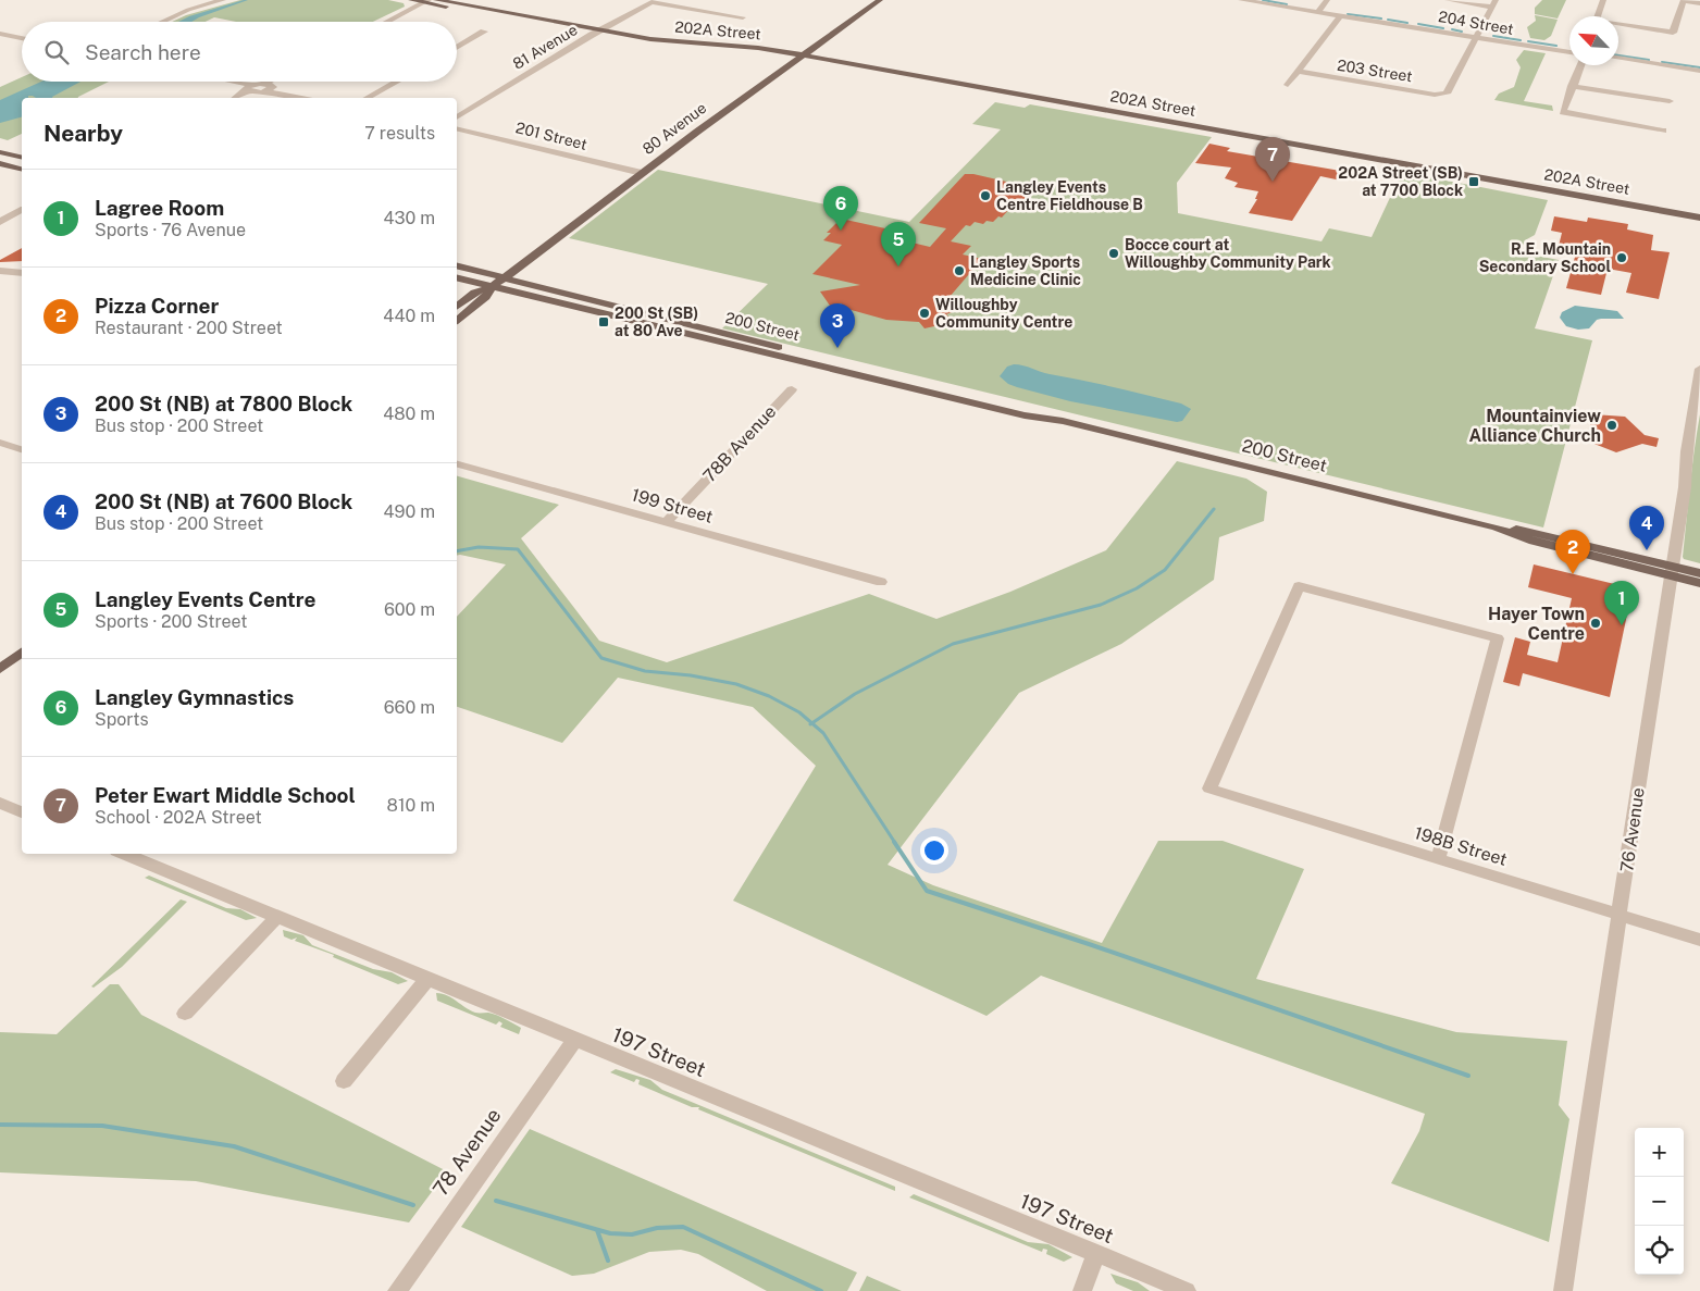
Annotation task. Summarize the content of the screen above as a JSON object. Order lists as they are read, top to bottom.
{
  "streets": {
    "main road": ["202A Street", "80 Avenue", "200 Street"],
    "street": [
      "204 Street",
      "81 Avenue",
      "203 Street",
      "201 Street",
      "78B Avenue",
      "199 Street",
      "76 Avenue",
      "198B Street",
      "197 Street",
      "78 Avenue"
    ]
  },
  "crossings": [
    ["204 Street", "203 Street"],
    ["202A Street", "81 Avenue"],
    ["202A Street", "80 Avenue"],
    ["80 Avenue", "201 Street"],
    ["80 Avenue", "200 Street"],
    ["200 Street", "76 Avenue"],
    ["78B Avenue", "199 Street"],
    ["76 Avenue", "198B Street"],
    ["197 Street", "78 Avenue"]
  ],
  "places": {
    "transit": ["202A Street (SB) at 7700 Block", "200 St (SB) at 80 Ave"],
    "other": [
      "Langley Events Centre Fieldhouse B",
      "Bocce court at Willoughby Community Park",
      "R.E. Mountain Secondary School",
      "Langley Sports Medicine Clinic",
      "Willoughby Community Centre",
      "Mountainview Alliance Church",
      "Hayer Town Centre"
    ]
  },
  "north": "top left",
  "page": {
    "search": "Search here",
    "heading": ["Nearby", "7 results"],
    "pins": [
      "7",
      "6",
      "5",
      "3",
      "4",
      "2",
      "1"
    ],
    "list": [
      {
        "mark": "1",
        "name": "Lagree Room",
        "note": "Sports · 76 Avenue",
        "value": "430 m"
      },
      {
        "mark": "2",
        "name": "Pizza Corner",
        "note": "Restaurant · 200 Street",
        "value": "440 m"
      },
      {
        "mark": "3",
        "name": "200 St (NB) at 7800 Block",
        "note": "Bus stop · 200 Street",
        "value": "480 m"
      },
      {
        "mark": "4",
        "name": "200 St (NB) at 7600 Block",
        "note": "Bus stop · 200 Street",
        "value": "490 m"
      },
      {
        "mark": "5",
        "name": "Langley Events Centre",
        "note": "Sports · 200 Street",
        "value": "600 m"
      },
      {
        "mark": "6",
        "name": "Langley Gymnastics",
        "note": "Sports",
        "value": "660 m"
      },
      {
        "mark": "7",
        "name": "Peter Ewart Middle School",
        "note": "School · 202A Street",
        "value": "810 m"
      }
    ],
    "map_buttons": ["+", "−"]
  }
}
